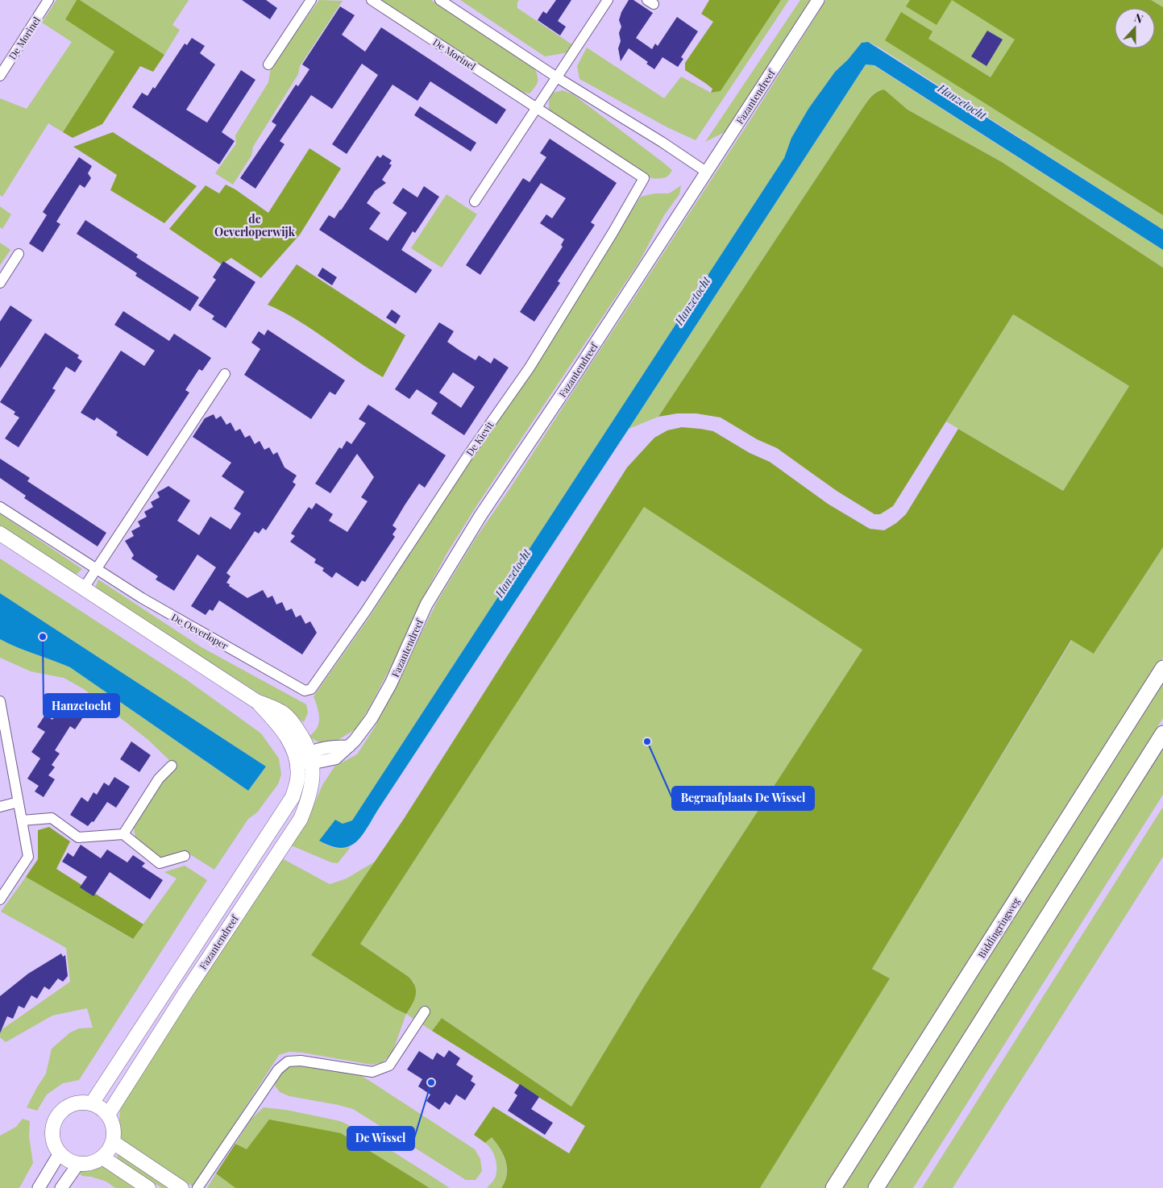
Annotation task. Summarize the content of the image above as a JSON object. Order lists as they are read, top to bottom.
{
  "streets": {
    "main road": ["Fazantendreef", "Biddingringweg"],
    "street": ["De Morinel", "De Kievit", "De Oeverloper"]
  },
  "crossings": [
    ["De Morinel", "De Kievit"],
    ["De Kievit", "De Oeverloper"]
  ],
  "districts": ["de Oeverloperwijk"],
  "water": ["Hanzetocht"],
  "places": ["Hanzetocht", "Begraafplaats De Wissel", "De Wissel"],
  "north": "top"
}
